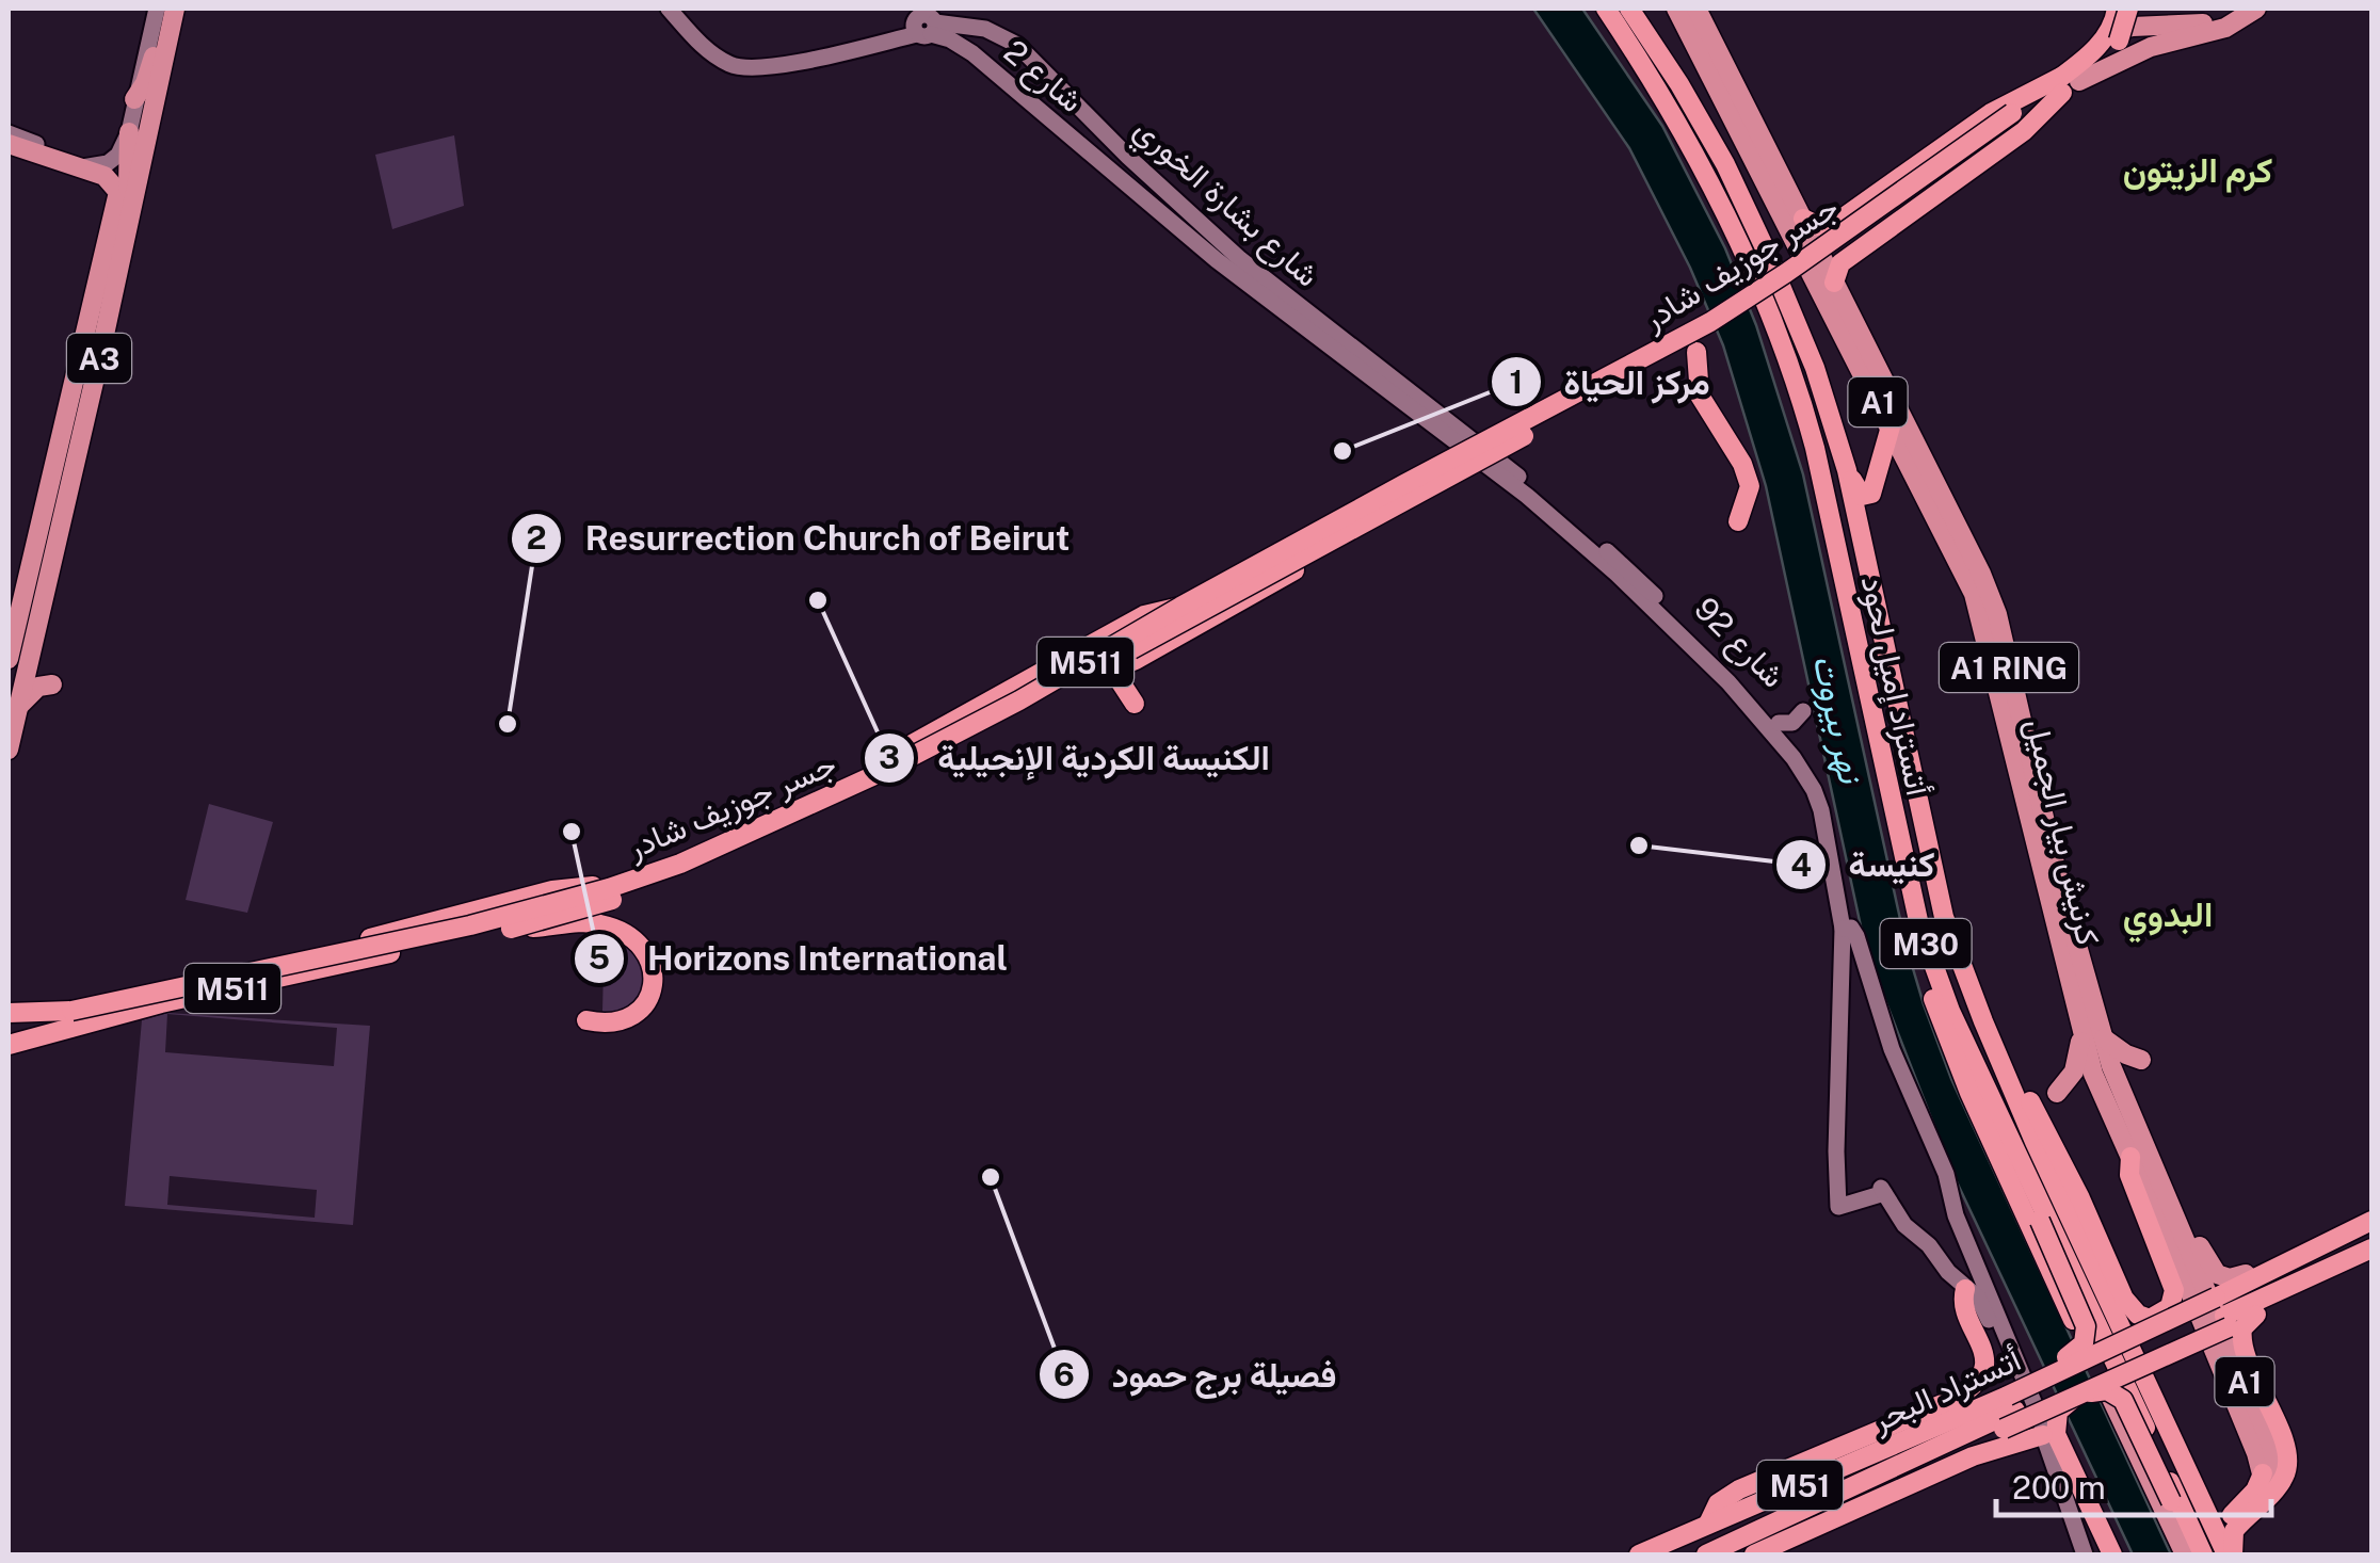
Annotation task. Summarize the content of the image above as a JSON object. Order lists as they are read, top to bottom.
{
  "streets": {
    "highway": [
      "جسر جوزيف شادر",
      "A3",
      "A1",
      "M511",
      "A1 RING",
      "أتستراد إميل لحود",
      "كرنيش بيار الجميل",
      "M30",
      "أتستراد البحر",
      "M51"
    ],
    "main road": ["شارع 2", "شارع بشارة الخوري", "شارع 92"]
  },
  "crossings": [
    ["شارع 2", "شارع بشارة الخوري"],
    ["شارع 2", "شارع 92"],
    ["شارع بشارة الخوري", "شارع 92"],
    ["A1", "A1 RING"],
    ["A1", "كرنيش بيار الجميل"],
    ["A1 RING", "كرنيش بيار الجميل"],
    ["أتستراد البحر", "M51"]
  ],
  "districts": ["كرم الزيتون", "البدوي"],
  "water": ["نهر بيروت"],
  "places": [
    "مركز الحياة",
    "الكنيسة الكردية الإنجيلية",
    "Resurrection Church of Beirut",
    "Horizons International",
    "كنيسة",
    "فصيلة برج حمود"
  ],
  "scale_bar": "200 m"
}
